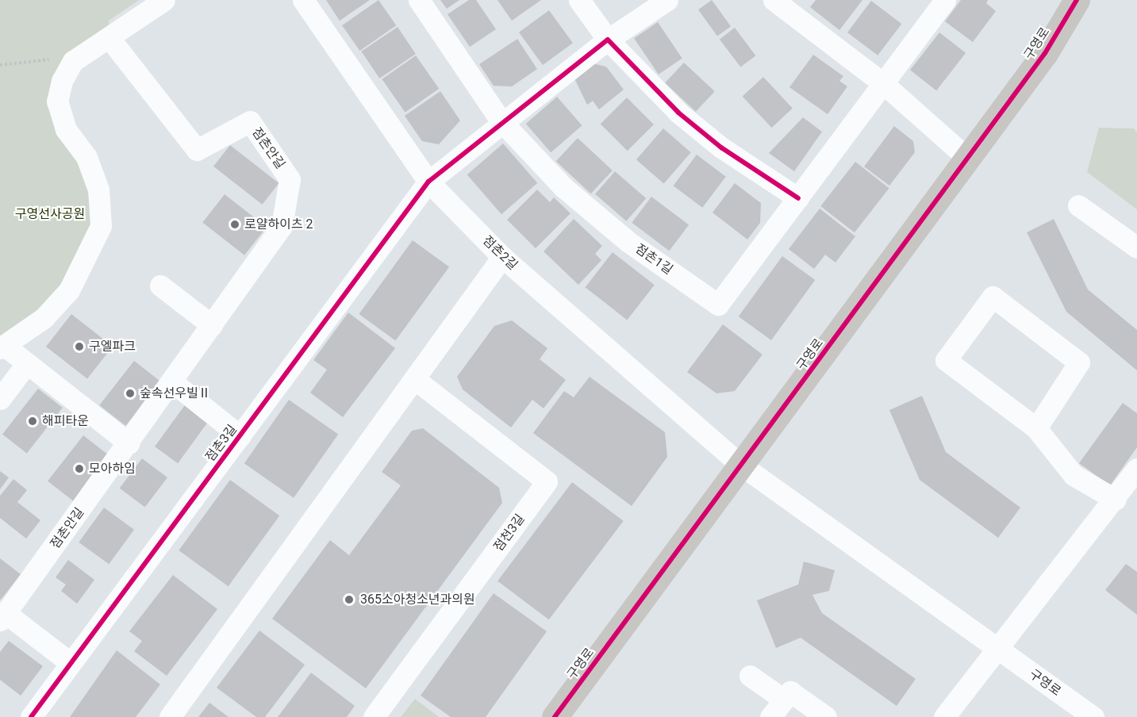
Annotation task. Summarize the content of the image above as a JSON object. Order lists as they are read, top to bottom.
{
  "streets": {
    "main road": ["구영로"],
    "street": [
      "점촌안길",
      "점촌2길",
      "점촌1길",
      "점촌3길",
      "점천3길"
    ]
  },
  "crossings": [
    ["구영로", "점촌2길"],
    ["점촌안길", "점촌3길"],
    ["점촌2길", "점촌3길"],
    ["점촌1길", "점촌3길"]
  ],
  "parks": ["구영선사공원"],
  "places": [
    "로얄하이츠 2",
    "구엘파크",
    "숲속선우빌Ⅱ",
    "해피타운",
    "모아하임",
    "365소아청소년과의원"
  ]
}
